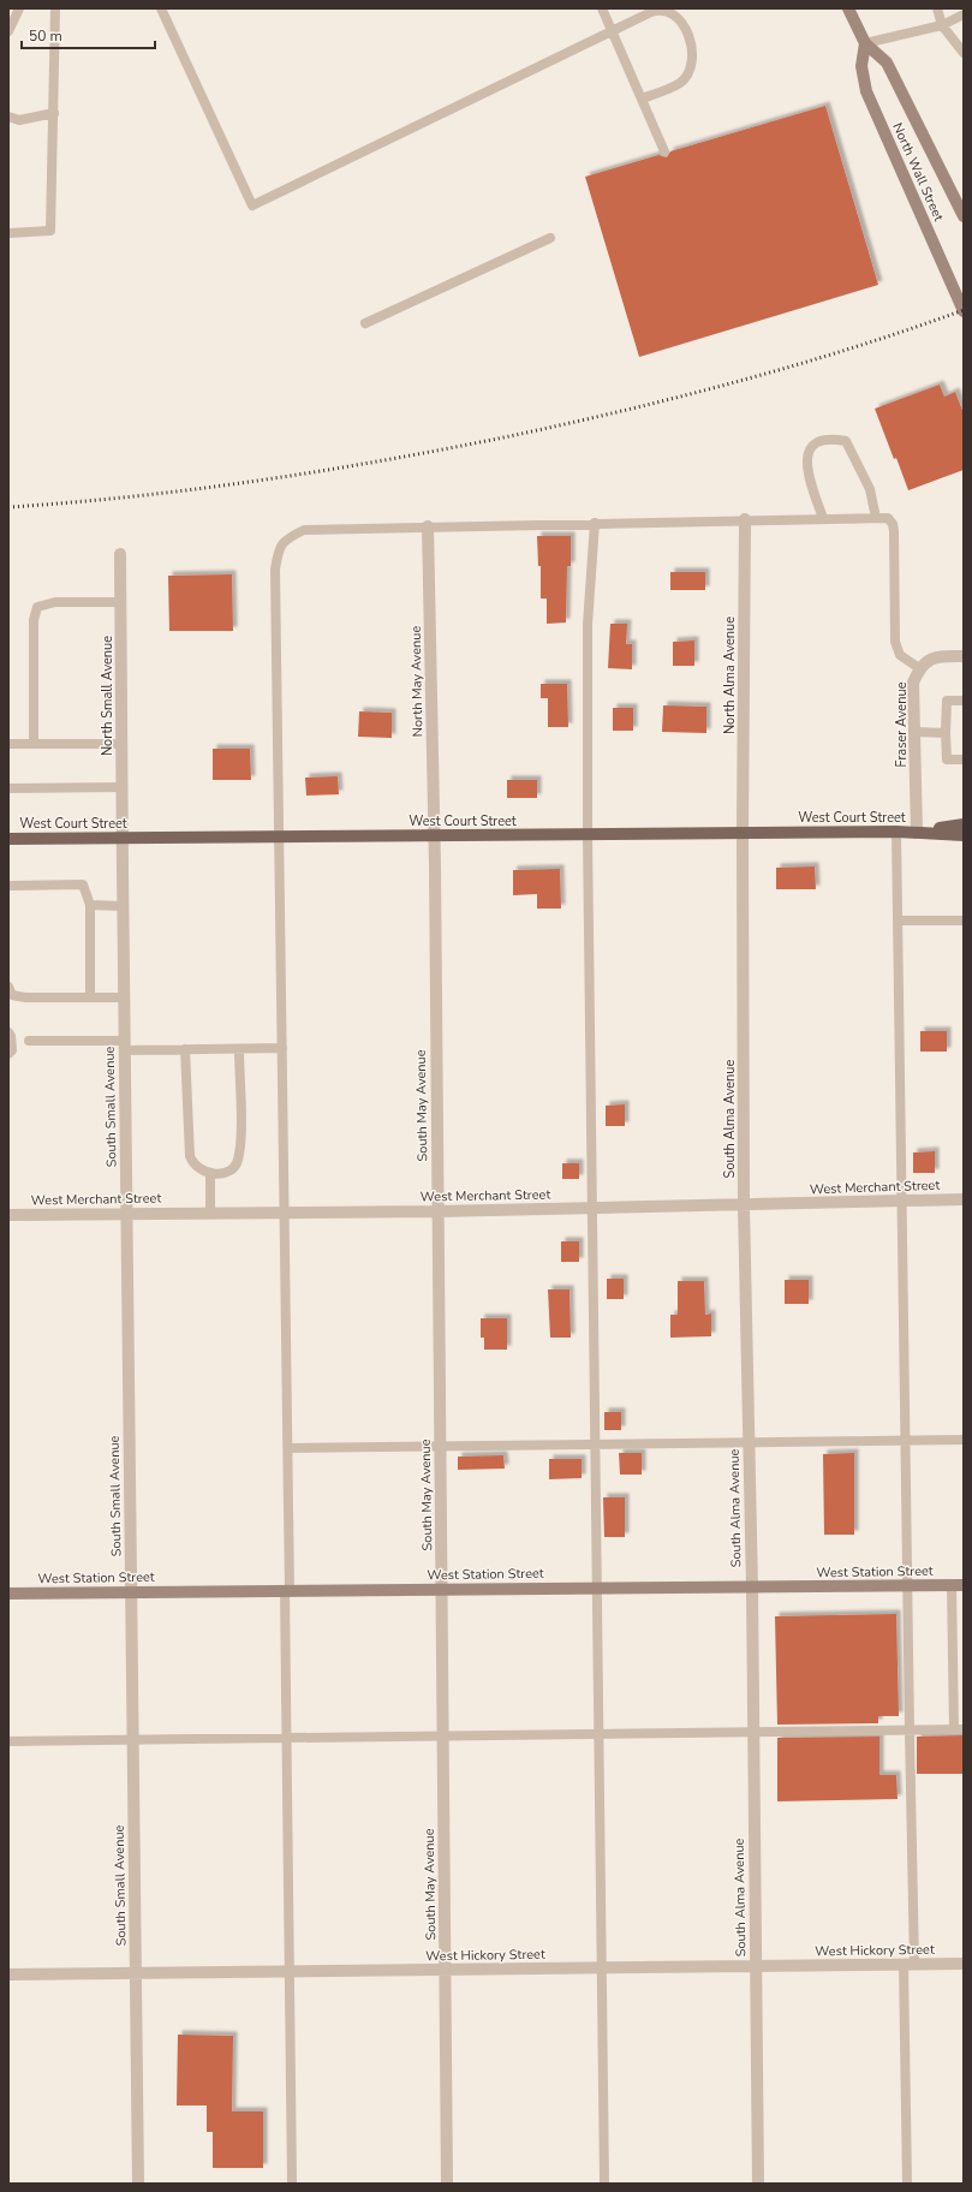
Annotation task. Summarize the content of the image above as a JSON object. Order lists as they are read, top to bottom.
{
  "streets": {
    "main road": ["North Wall Street", "West Court Street", "West Station Street"],
    "street": [
      "North Alma Avenue",
      "North May Avenue",
      "North Small Avenue",
      "Fraser Avenue",
      "South May Avenue",
      "South Small Avenue",
      "South Alma Avenue",
      "West Merchant Street",
      "West Hickory Street"
    ]
  },
  "crossings": [
    ["North Alma Avenue", "West Court Street"],
    ["North Alma Avenue", "South Alma Avenue"],
    ["North May Avenue", "West Court Street"],
    ["North May Avenue", "South May Avenue"],
    ["North Small Avenue", "West Court Street"],
    ["North Small Avenue", "South Small Avenue"],
    ["Fraser Avenue", "West Court Street"],
    ["West Court Street", "South May Avenue"],
    ["West Court Street", "South Small Avenue"],
    ["West Court Street", "South Alma Avenue"],
    ["South May Avenue", "West Merchant Street"],
    ["South May Avenue", "West Station Street"],
    ["South May Avenue", "West Hickory Street"],
    ["South Small Avenue", "West Merchant Street"],
    ["South Small Avenue", "West Station Street"],
    ["South Small Avenue", "West Hickory Street"],
    ["South Alma Avenue", "West Merchant Street"],
    ["South Alma Avenue", "West Station Street"],
    ["South Alma Avenue", "West Hickory Street"]
  ],
  "scale_bar": "50 m"
}
